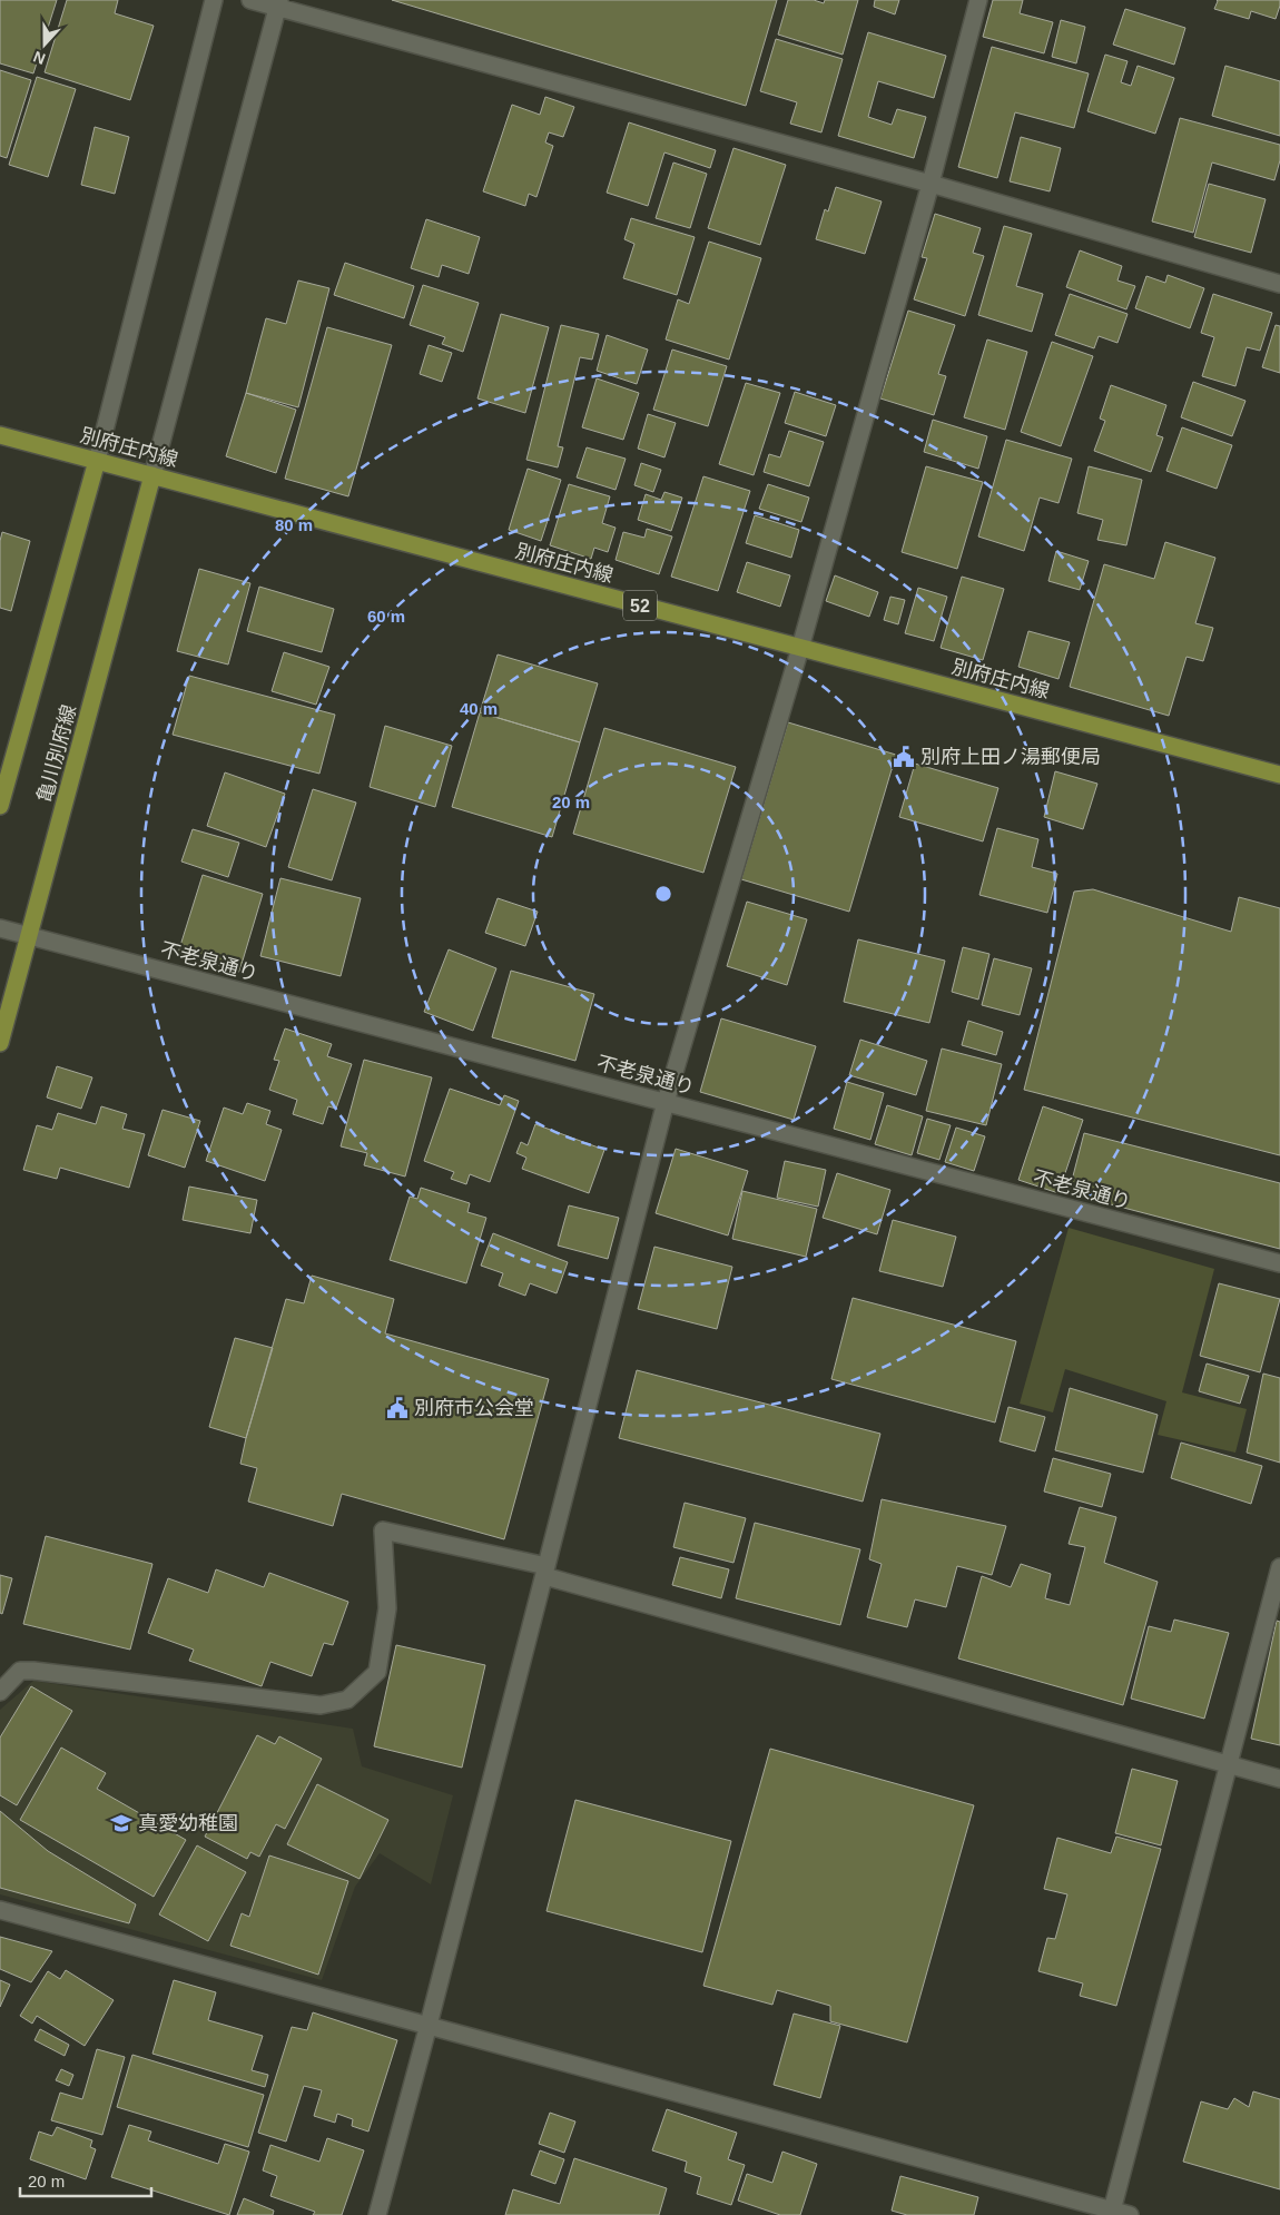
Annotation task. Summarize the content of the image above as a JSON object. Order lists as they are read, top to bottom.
{
  "streets": {
    "main road": ["別府庄内線", "52", "亀川別府線"],
    "street": ["不老泉通り"]
  },
  "crossings": [
    ["別府庄内線", "亀川別府線"],
    ["亀川別府線", "不老泉通り"]
  ],
  "places": {
    "public building": ["別府上田ノ湯郵便局", "別府市公会堂"],
    "school or university": ["真愛幼稚園"]
  },
  "scale_bar": "20 m",
  "north": "bottom",
  "rings": [
    "80 m",
    "60 m",
    "40 m",
    "20 m"
  ]
}
